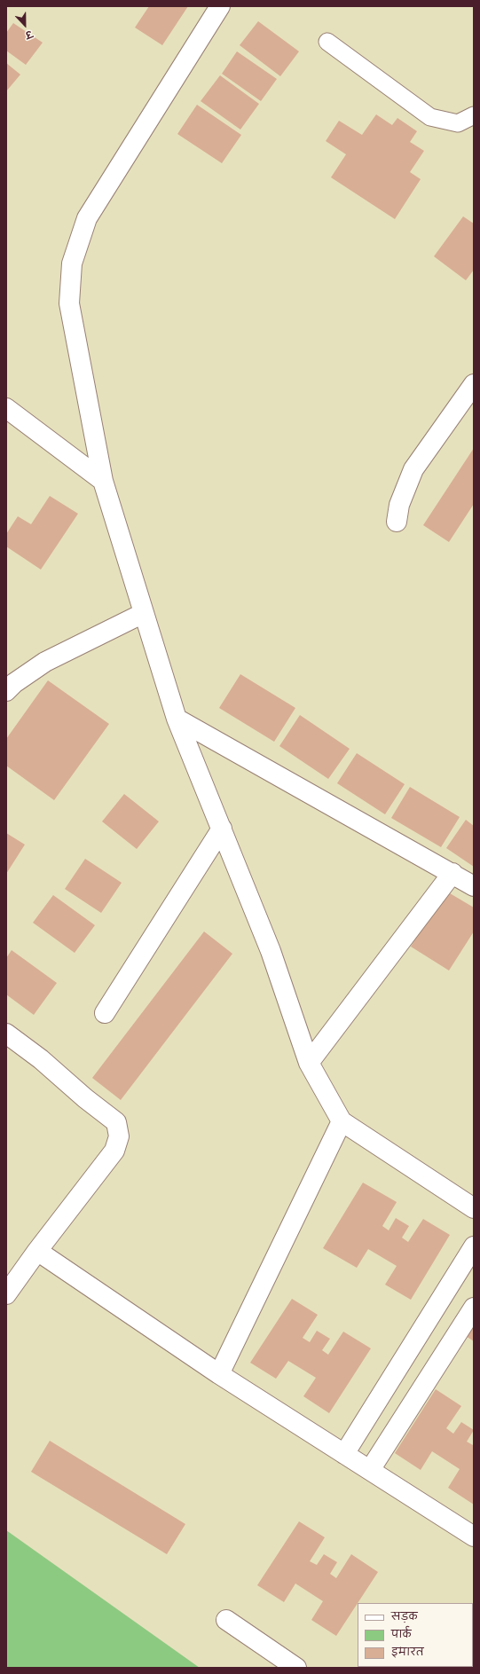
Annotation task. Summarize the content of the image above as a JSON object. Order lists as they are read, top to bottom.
{
  "legend": ["सड़क", "पार्क", "इमारत"],
  "north": "bottom"
}
